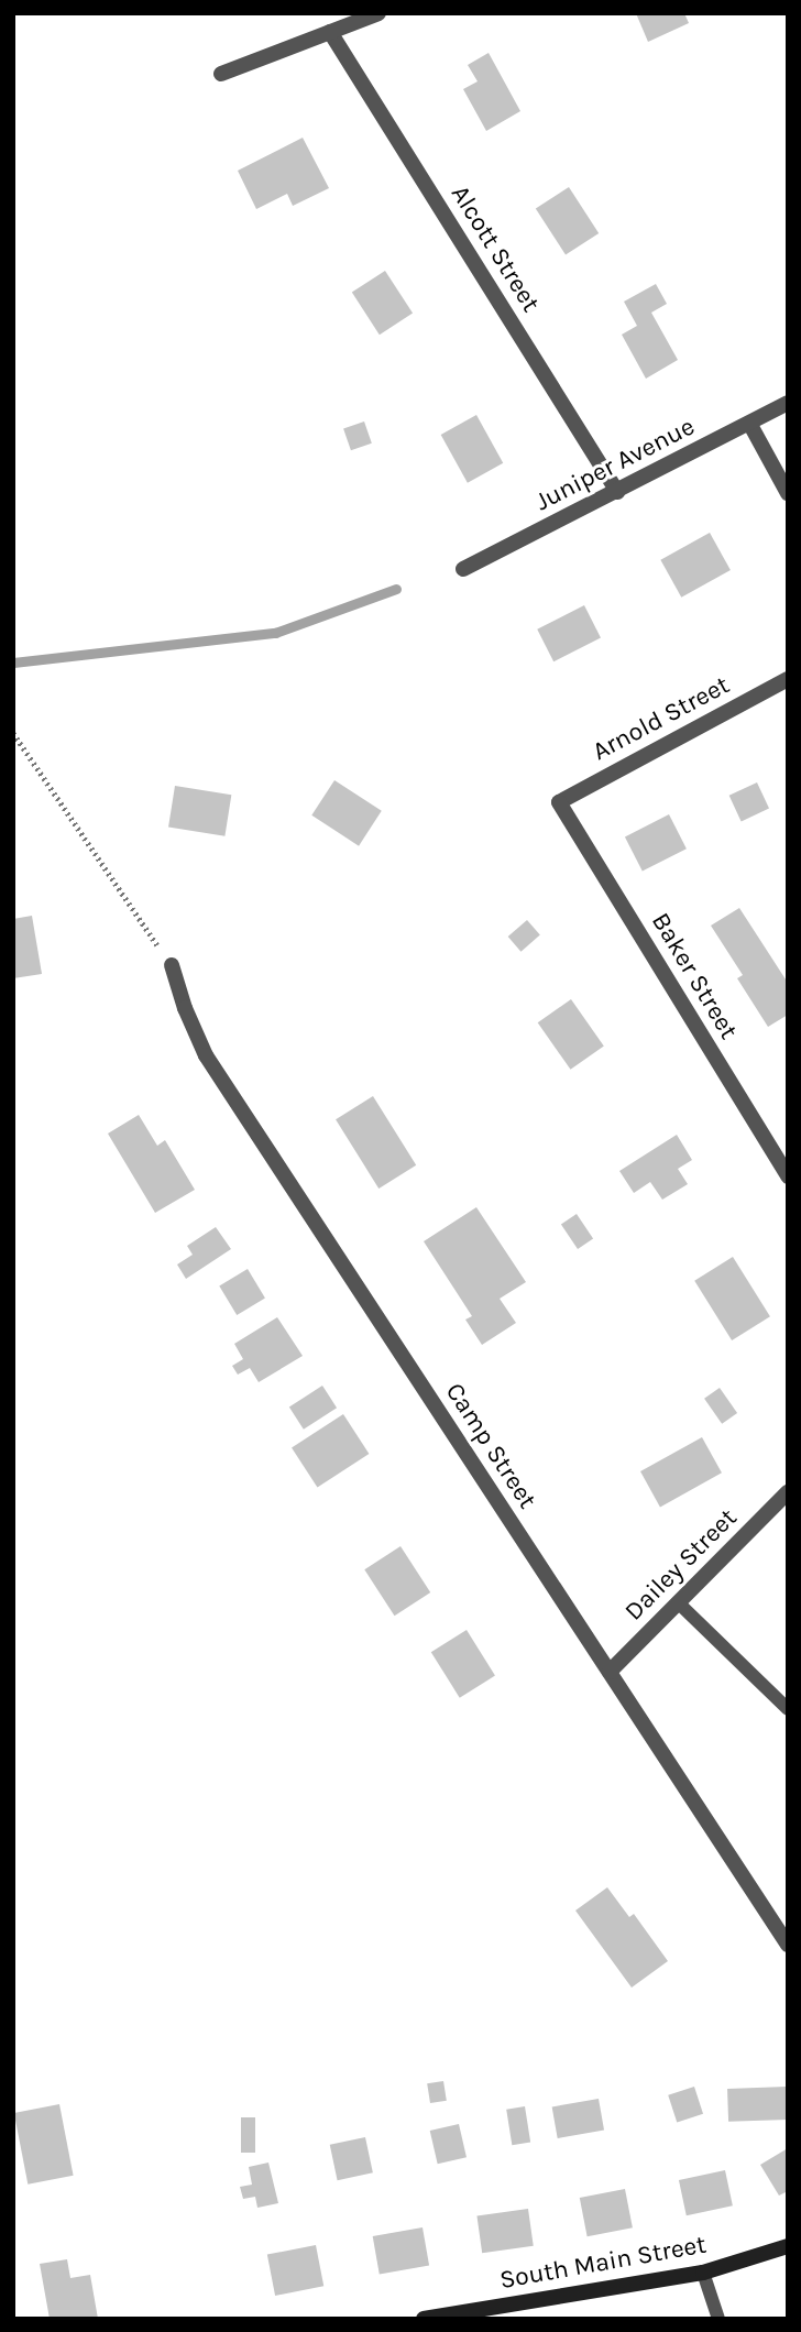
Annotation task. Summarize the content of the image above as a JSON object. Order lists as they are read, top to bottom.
{
  "streets": {
    "main road": ["South Main Street"],
    "street": [
      "Alcott Street",
      "Juniper Avenue",
      "Arnold Street",
      "Baker Street",
      "Camp Street",
      "Dailey Street"
    ]
  },
  "crossings": [
    ["Alcott Street", "Juniper Avenue"],
    ["Arnold Street", "Baker Street"],
    ["Camp Street", "Dailey Street"]
  ]
}
